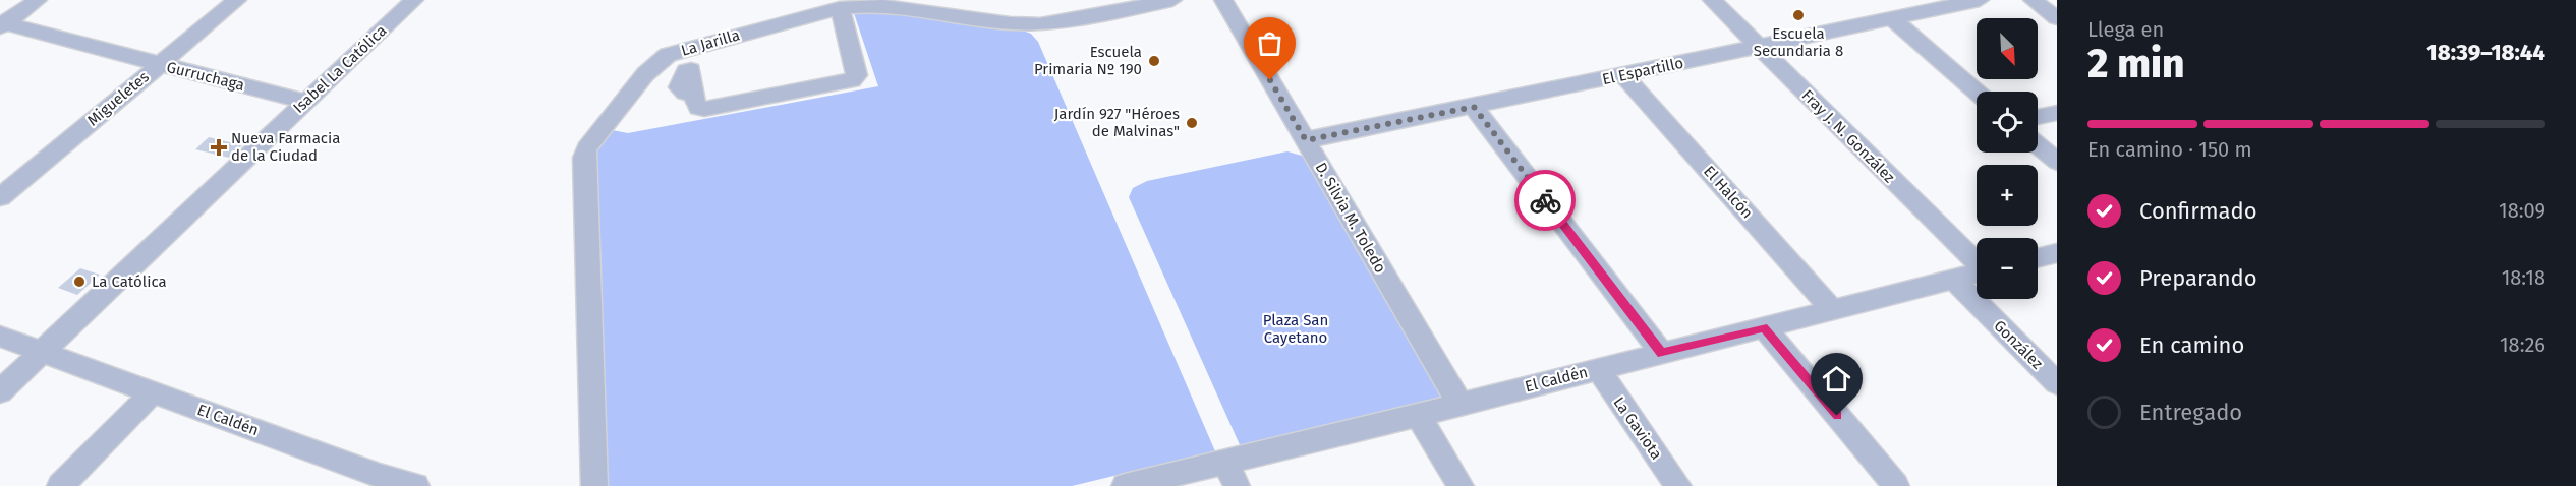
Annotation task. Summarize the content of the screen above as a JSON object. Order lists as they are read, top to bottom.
{
  "streets": {
    "street": [
      "La Jarilla",
      "Isabel La Católica",
      "El Espartillo",
      "Gurruchaga",
      "Migueletes",
      "Fray J. N. González",
      "El Halcón",
      "D. Silvia M. Toledo",
      "González",
      "El Caldén",
      "La Gaviota"
    ]
  },
  "crossings": [
    ["Isabel La Católica", "Gurruchaga"],
    ["Isabel La Católica", "El Caldén"],
    ["El Espartillo", "Fray J. N. González"],
    ["El Espartillo", "El Halcón"],
    ["El Espartillo", "D. Silvia M. Toledo"],
    ["Gurruchaga", "Migueletes"],
    ["El Halcón", "El Caldén"],
    ["D. Silvia M. Toledo", "El Caldén"],
    ["González", "El Caldén"],
    ["El Caldén", "La Gaviota"]
  ],
  "parks": ["Plaza San Cayetano"],
  "places": {
    "other": [
      "Escuela Secundaria 8",
      "Escuela Primaria Nº 190",
      "Jardín 927 \"Héroes de Malvinas\"",
      "La Católica"
    ],
    "health": ["Nueva Farmacia de la Ciudad"]
  },
  "north": "bottom right",
  "page": {
    "heading": ["2 min", "Llega en", "18:39–18:44"],
    "map_buttons": ["+", "−"],
    "bar": "En camino · 150 m",
    "list": [
      ["Confirmado", "18:09"],
      ["Preparando", "18:18"],
      ["En camino", "18:26"],
      "Entregado"
    ]
  }
}
